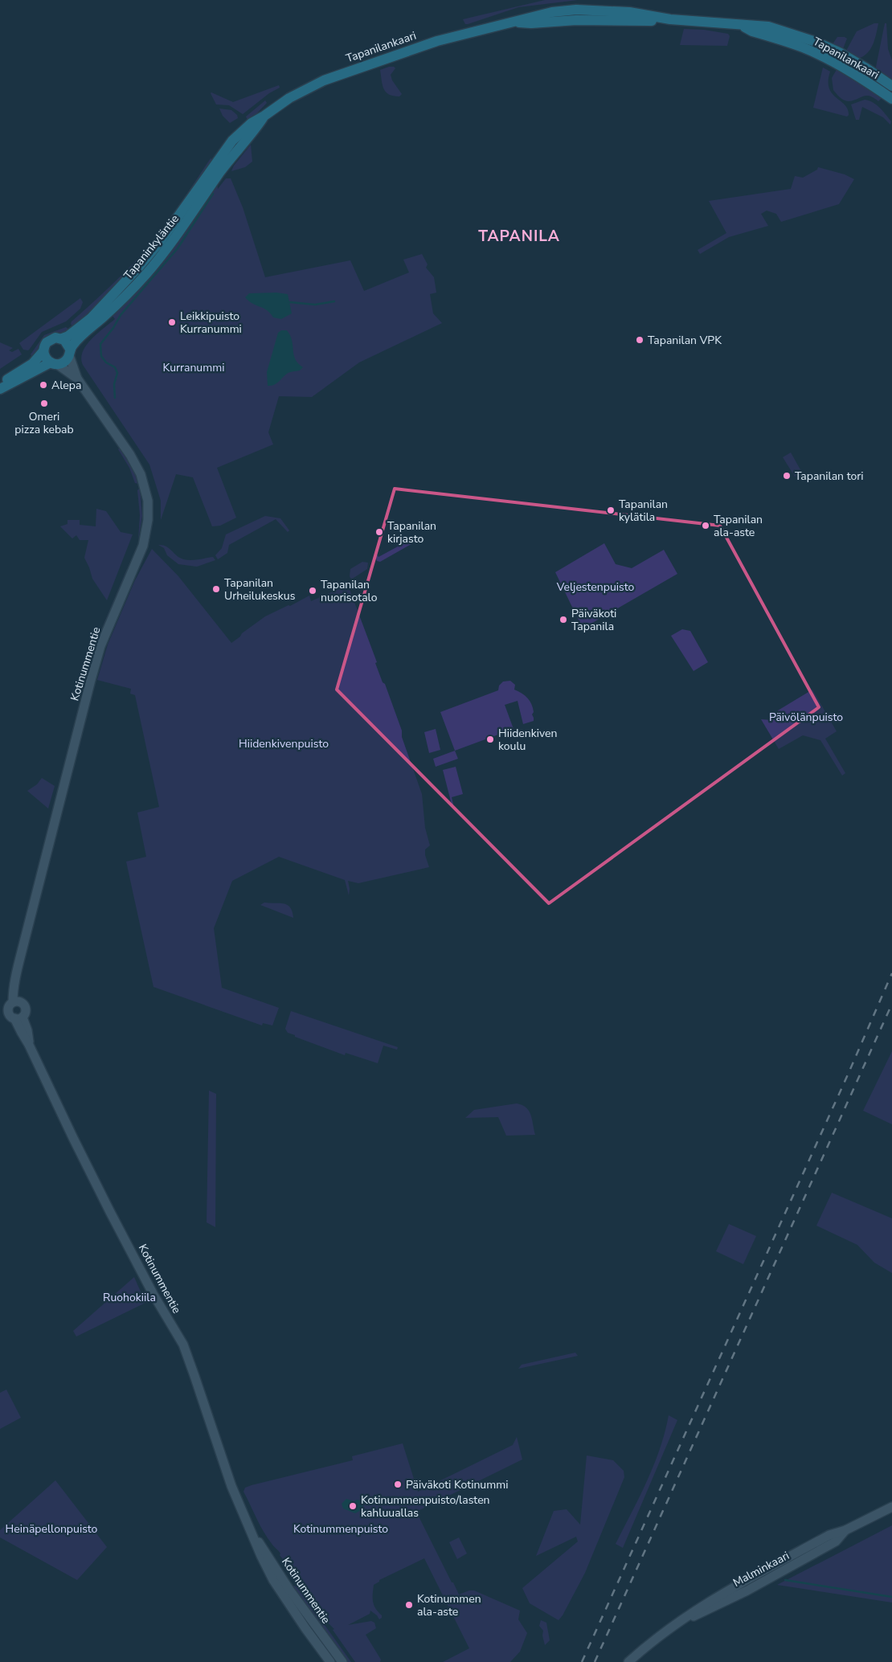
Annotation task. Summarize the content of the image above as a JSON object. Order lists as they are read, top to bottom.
{
  "streets": {
    "main road": [
      "Tapanilankaari",
      "Tapaninkyläntie",
      "Kotinummentie",
      "Malminkaari"
    ]
  },
  "crossings": [
    ["Tapanilankaari", "Tapaninkyläntie"],
    ["Tapaninkyläntie", "Kotinummentie"]
  ],
  "districts": ["TAPANILA"],
  "parks": [
    "Kurranummi",
    "Veljestenpuisto",
    "Päivölänpuisto",
    "Hiidenkivenpuisto",
    "Ruohokiila",
    "Heinäpellonpuisto",
    "Kotinummenpuisto"
  ],
  "places": [
    "Leikkipuisto Kurranummi",
    "Tapanilan VPK",
    "Alepa",
    "Omeri pizza kebab",
    "Tapanilan tori",
    "Tapanilan kylätila",
    "Tapanilan ala-aste",
    "Tapanilan kirjasto",
    "Tapanilan Urheilukeskus",
    "Tapanilan nuorisotalo",
    "Päiväkoti Tapanila",
    "Hiidenkiven koulu",
    "Päiväkoti Kotinummi",
    "Kotinummenpuisto/lasten kahluuallas",
    "Kotinummen ala-aste"
  ]
}
